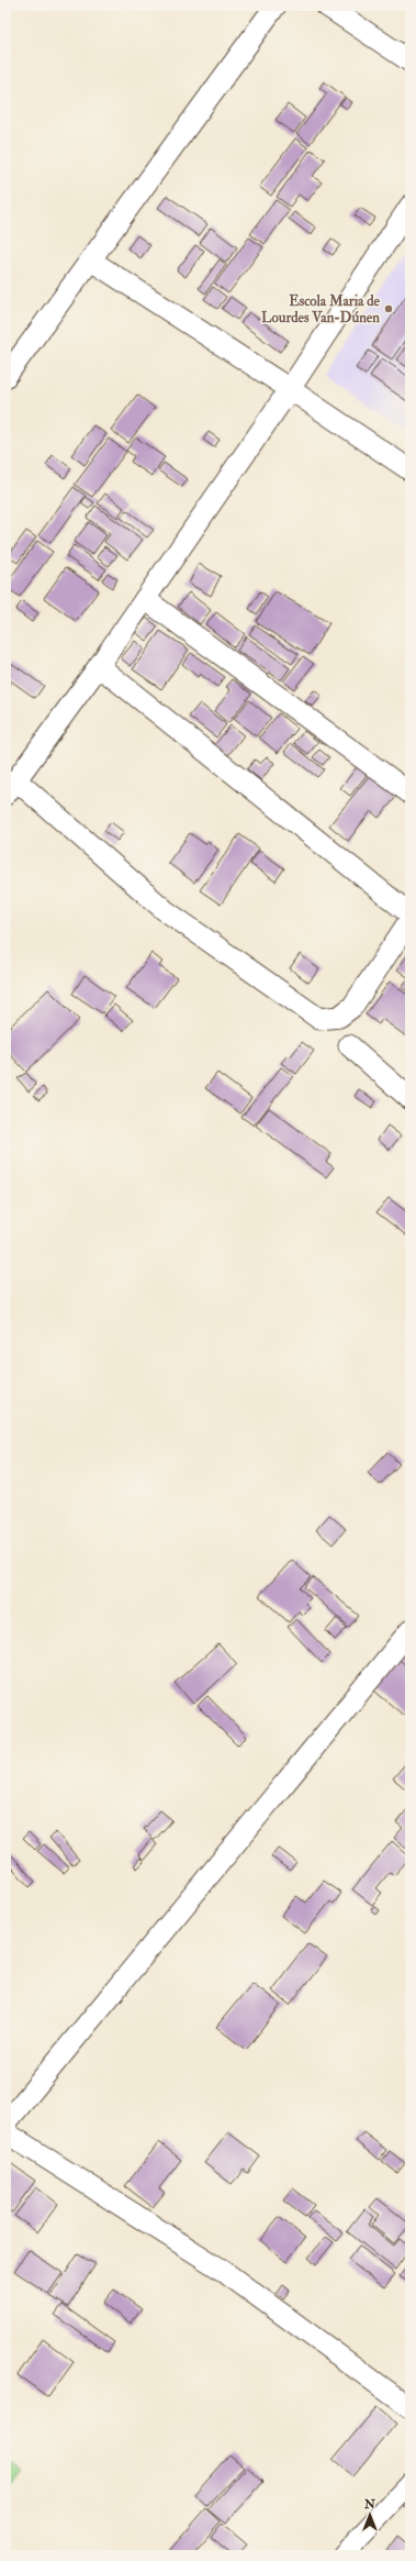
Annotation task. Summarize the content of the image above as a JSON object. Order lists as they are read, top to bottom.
{
  "places": ["Escola Maria de Lourdes Van-Dúnen"],
  "north": "top"
}
